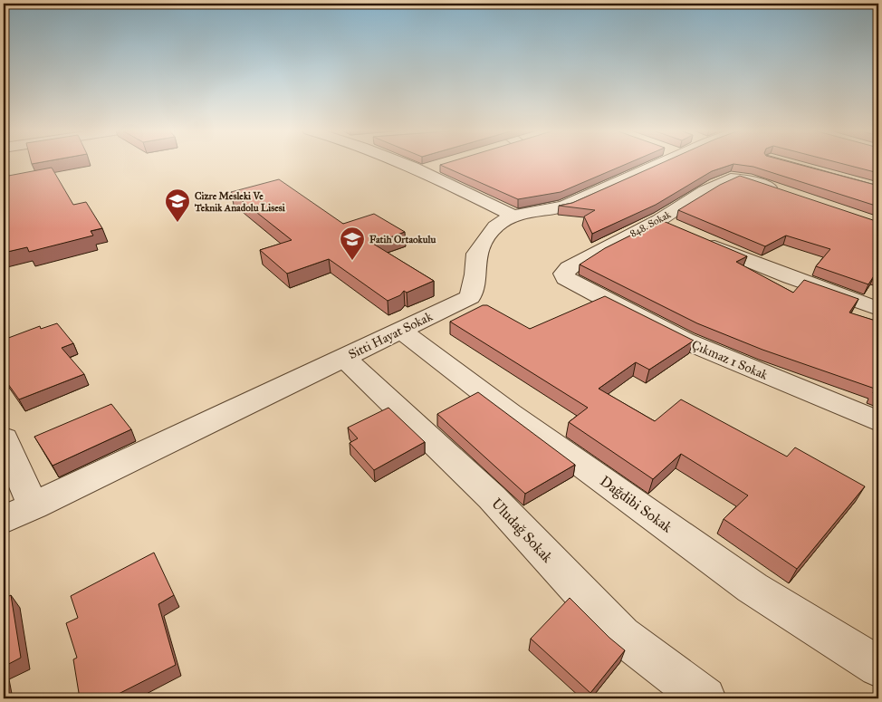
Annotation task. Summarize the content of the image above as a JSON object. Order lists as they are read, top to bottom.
{
  "streets": {
    "street": [
      "848. Sokak",
      "Sitti Hayat Sokak",
      "Çıkmaz 1 Sokak",
      "Dağdibi Sokak",
      "Uludağ Sokak"
    ]
  },
  "crossings": [
    ["848. Sokak", "Çıkmaz 1 Sokak"],
    ["Sitti Hayat Sokak", "Dağdibi Sokak"],
    ["Sitti Hayat Sokak", "Uludağ Sokak"]
  ],
  "places": {
    "school or university": ["Cizre Mesleki Ve Teknik Anadolu Lisesi", "Fatih Ortaokulu"]
  }
}
